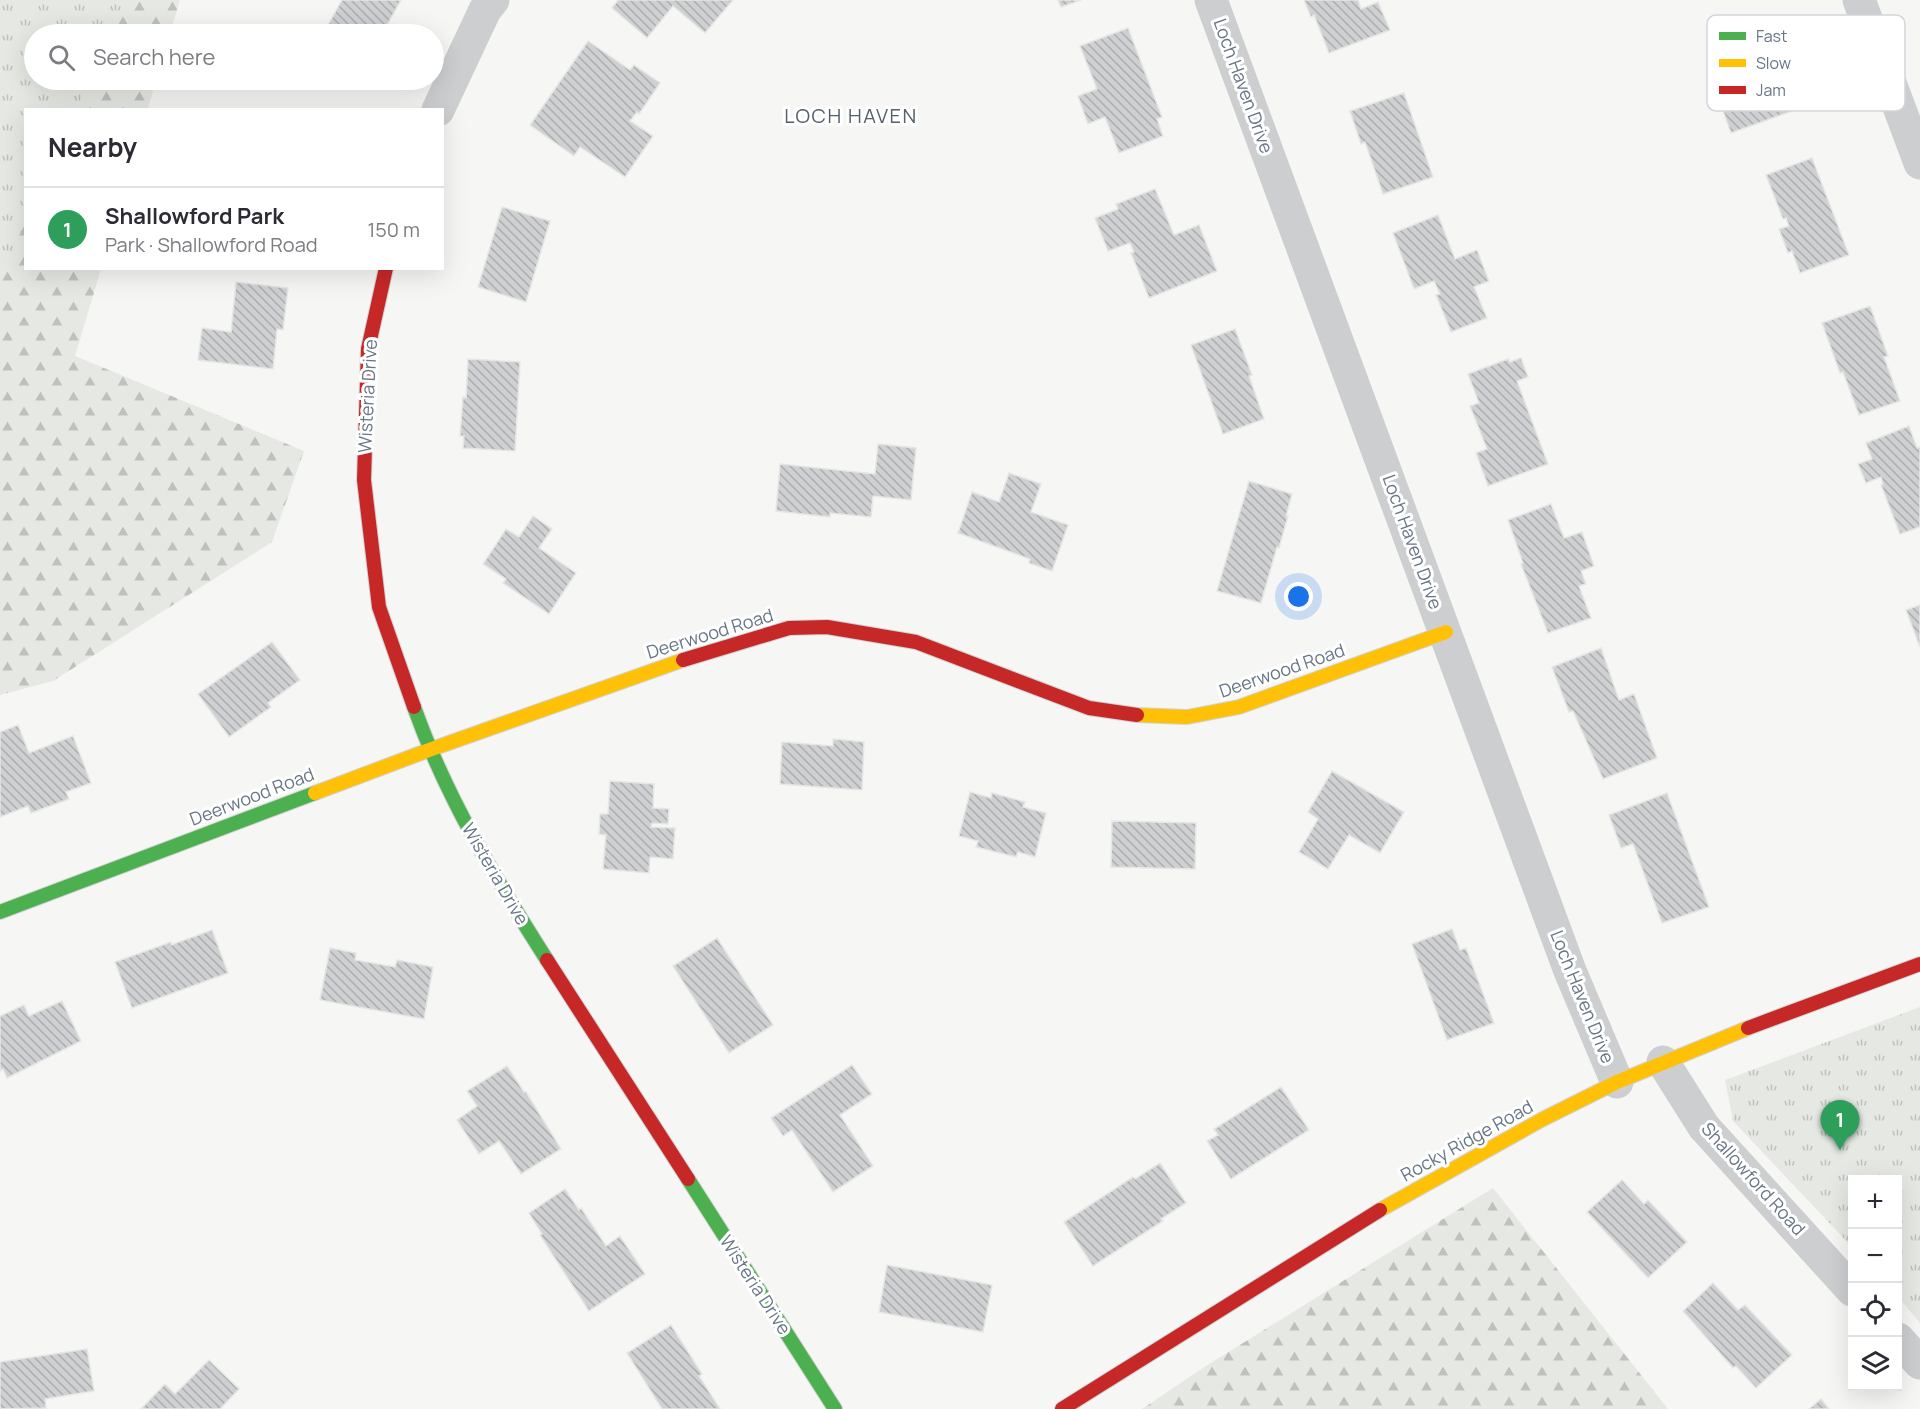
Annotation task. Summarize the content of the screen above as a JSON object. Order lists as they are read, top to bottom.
{
  "streets": {
    "street": [
      "Loch Haven Drive",
      "Wisteria Drive",
      "Deerwood Road",
      "Rocky Ridge Road",
      "Shallowford Road"
    ]
  },
  "crossings": [
    ["Loch Haven Drive", "Deerwood Road"],
    ["Loch Haven Drive", "Rocky Ridge Road"],
    ["Wisteria Drive", "Deerwood Road"],
    ["Rocky Ridge Road", "Shallowford Road"]
  ],
  "districts": ["LOCH HAVEN"],
  "legend": ["Fast", "Slow", "Jam"],
  "page": {
    "search": "Search here",
    "heading": "Nearby",
    "list": [
      {
        "mark": "1",
        "name": "Shallowford Park",
        "note": "Park · Shallowford Road",
        "value": "150 m"
      }
    ],
    "pins": "1",
    "map_buttons": ["+", "−"]
  }
}
